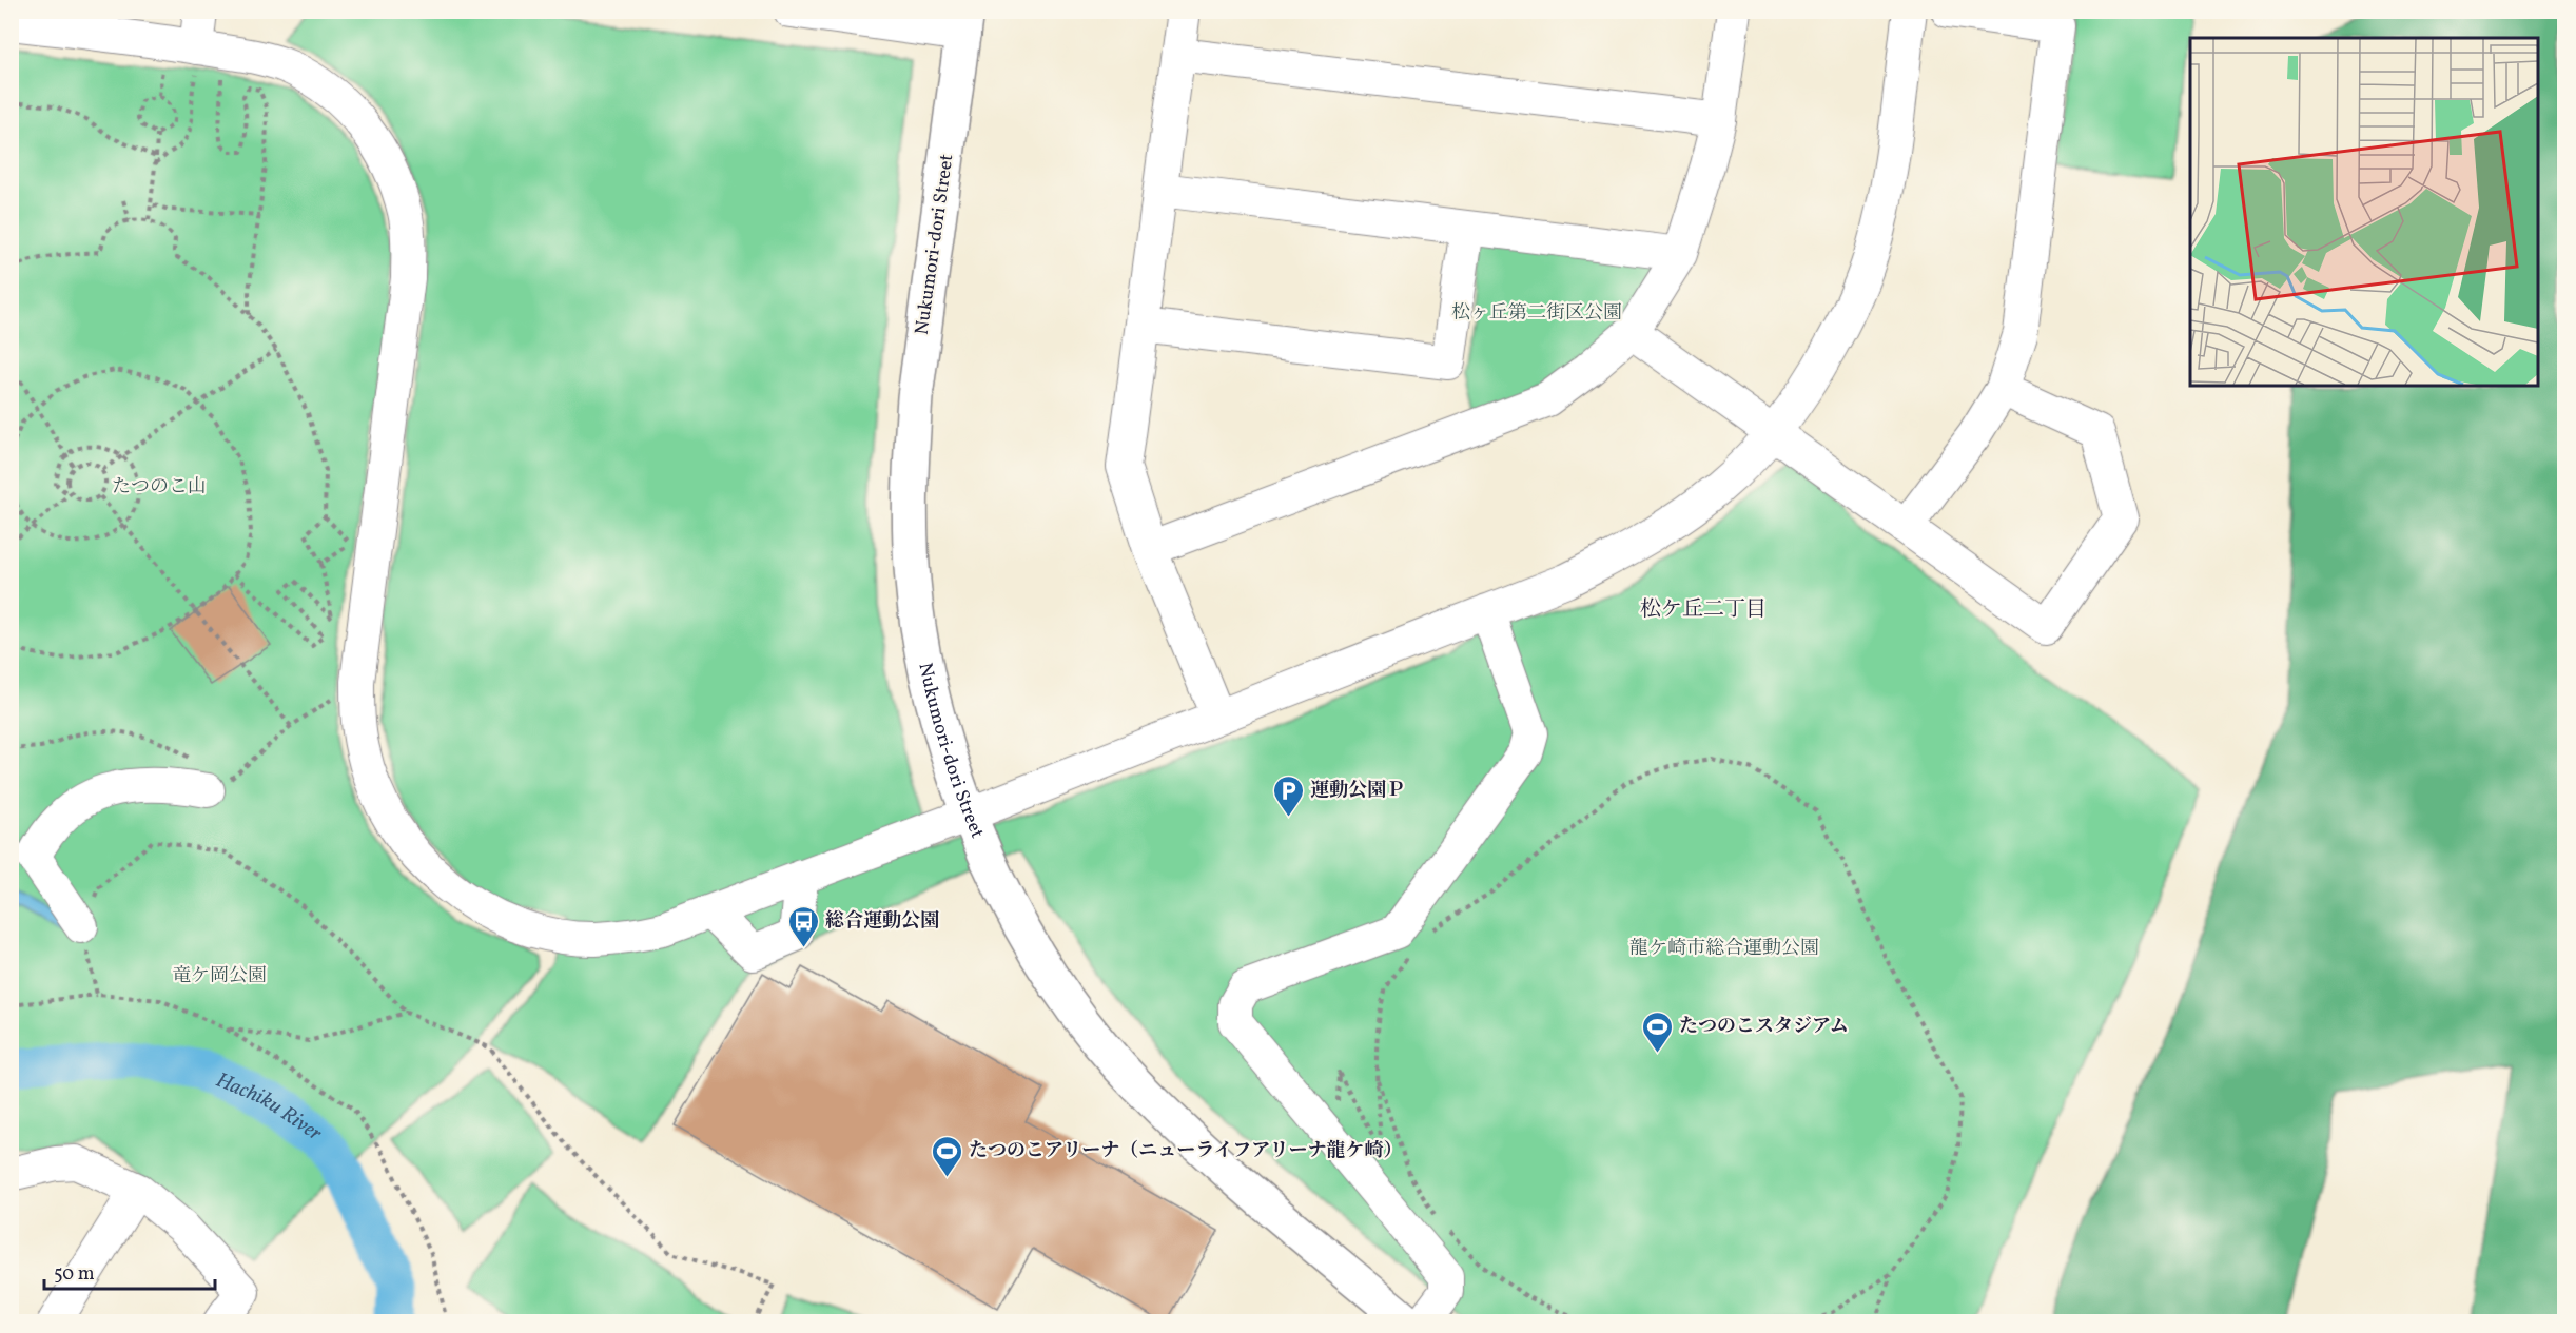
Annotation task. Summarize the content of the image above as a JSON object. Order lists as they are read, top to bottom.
{
  "streets": {
    "main road": ["Nukumori-dori Street"]
  },
  "districts": ["松ケ丘二丁目"],
  "water": ["Hachiku River"],
  "parks": [
    "松ヶ丘第二街区公園",
    "たつのこ山",
    "龍ケ崎市総合運動公園",
    "竜ケ岡公園"
  ],
  "places": {
    "parking": ["運動公園Ｐ"],
    "bus stop": ["総合運動公園"],
    "sports": ["たつのこスタジアム", "たつのこアリーナ（ニューライフアリーナ龍ケ崎）"]
  },
  "scale_bar": "50 m"
}
